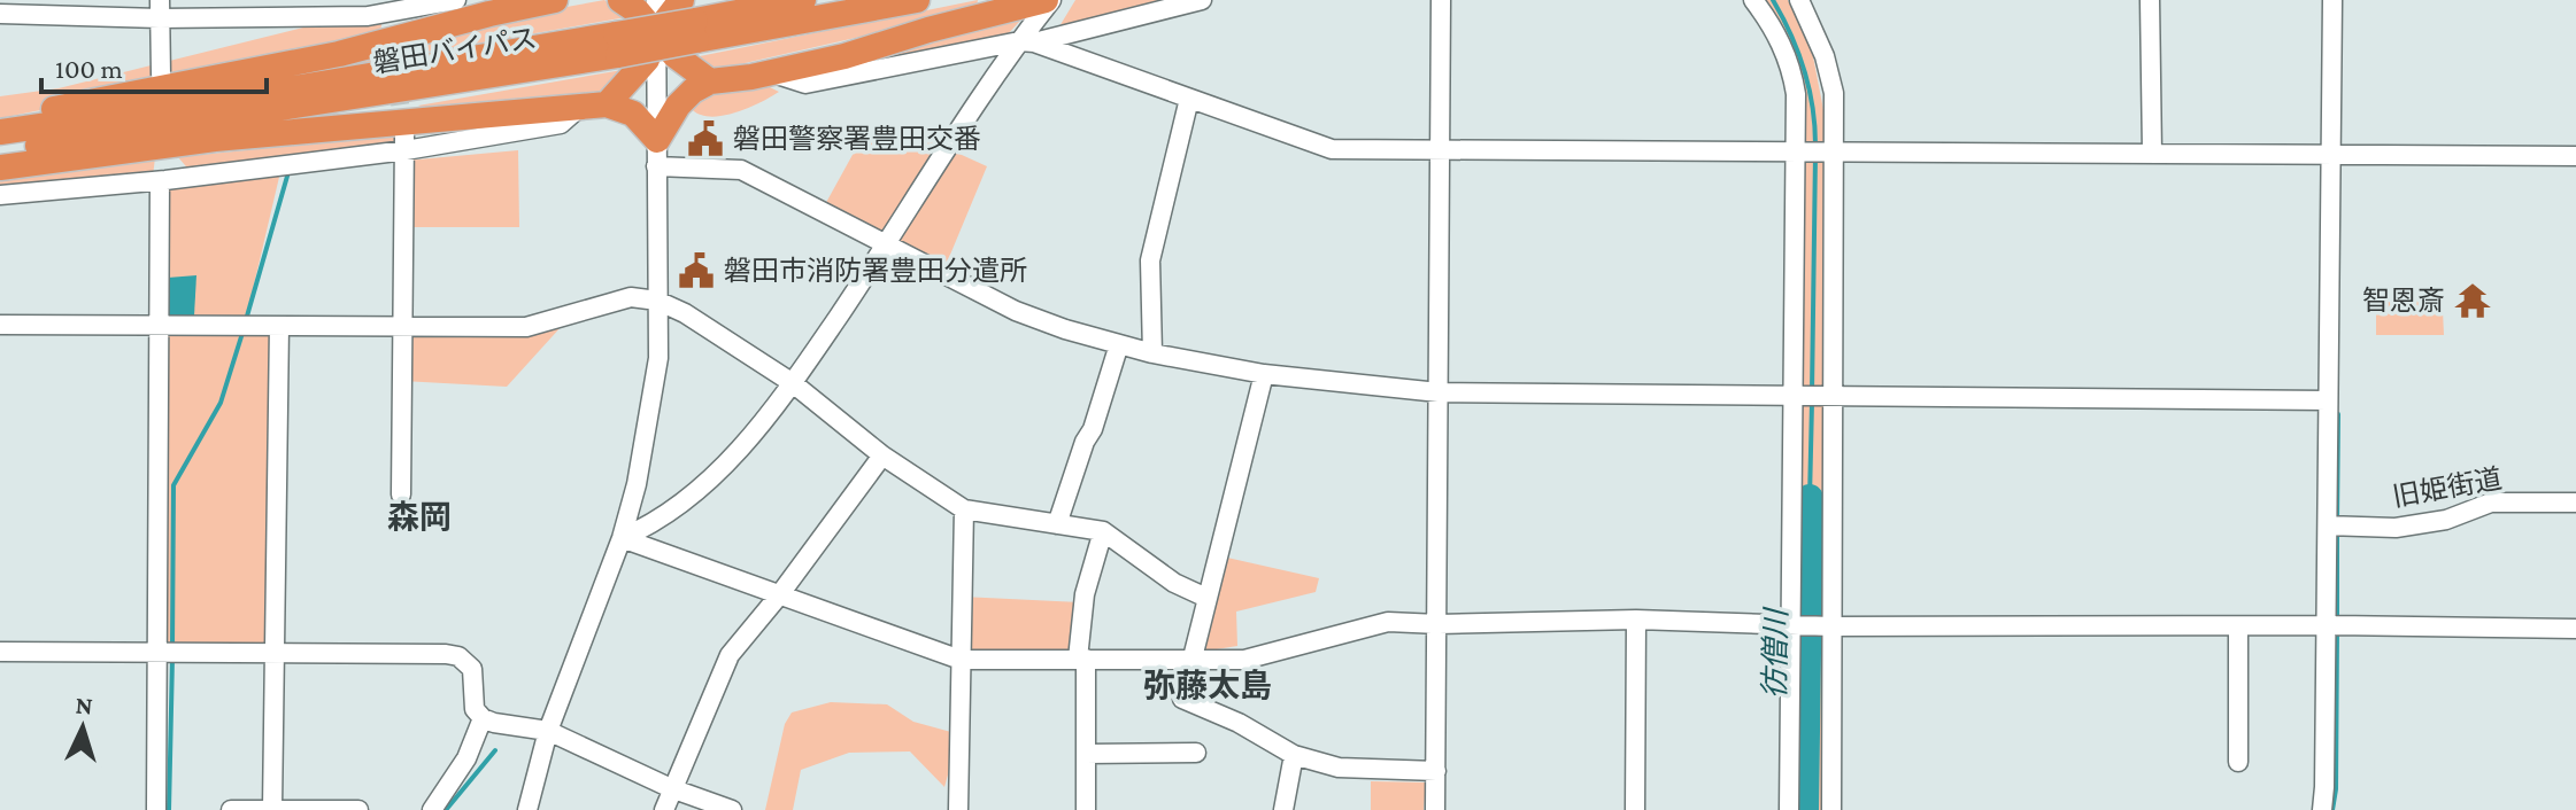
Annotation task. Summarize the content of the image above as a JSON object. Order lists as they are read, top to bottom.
{
  "streets": {
    "highway": ["磐田バイパス"],
    "street": ["旧姫街道"]
  },
  "districts": ["森岡", "弥藤太島"],
  "water": ["彷僧川"],
  "places": {
    "public building": ["磐田警察署豊田交番", "磐田市消防署豊田分遣所"],
    "temple": ["智恩斎"]
  },
  "scale_bar": "100 m",
  "north": "top"
}
